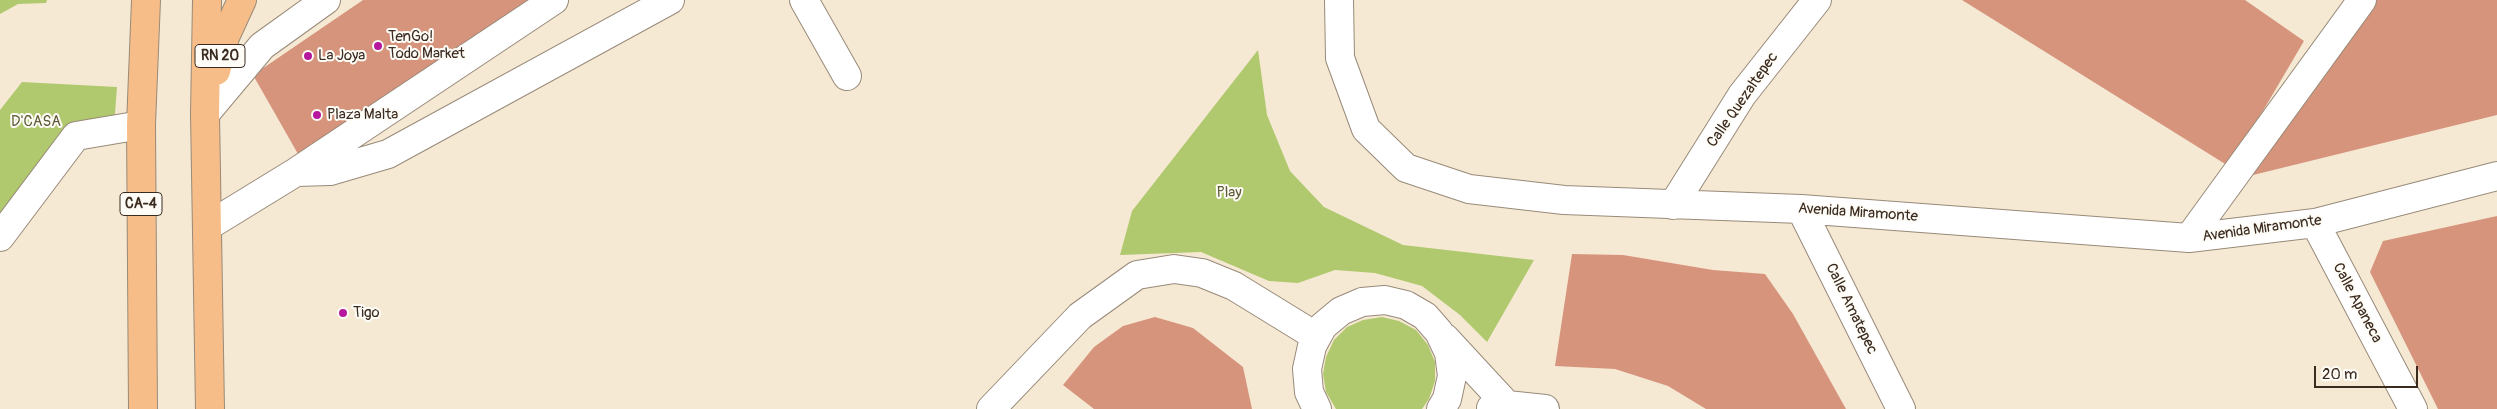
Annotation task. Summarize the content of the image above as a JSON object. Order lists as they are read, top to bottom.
{
  "streets": {
    "highway": ["RN 20", "CA-4"],
    "street": [
      "Calle Quezaltepec",
      "Avenida Miramonte",
      "Calle Apaneca",
      "Calle Amatepec"
    ]
  },
  "crossings": [
    ["Calle Quezaltepec", "Avenida Miramonte"],
    ["Avenida Miramonte", "Calle Apaneca"],
    ["Avenida Miramonte", "Calle Amatepec"]
  ],
  "parks": ["D'CASA", "Play"],
  "places": [
    "TenGo! Todo Market",
    "La Joya",
    "Plaza Malta",
    "Tigo"
  ],
  "scale_bar": "20 m"
}
